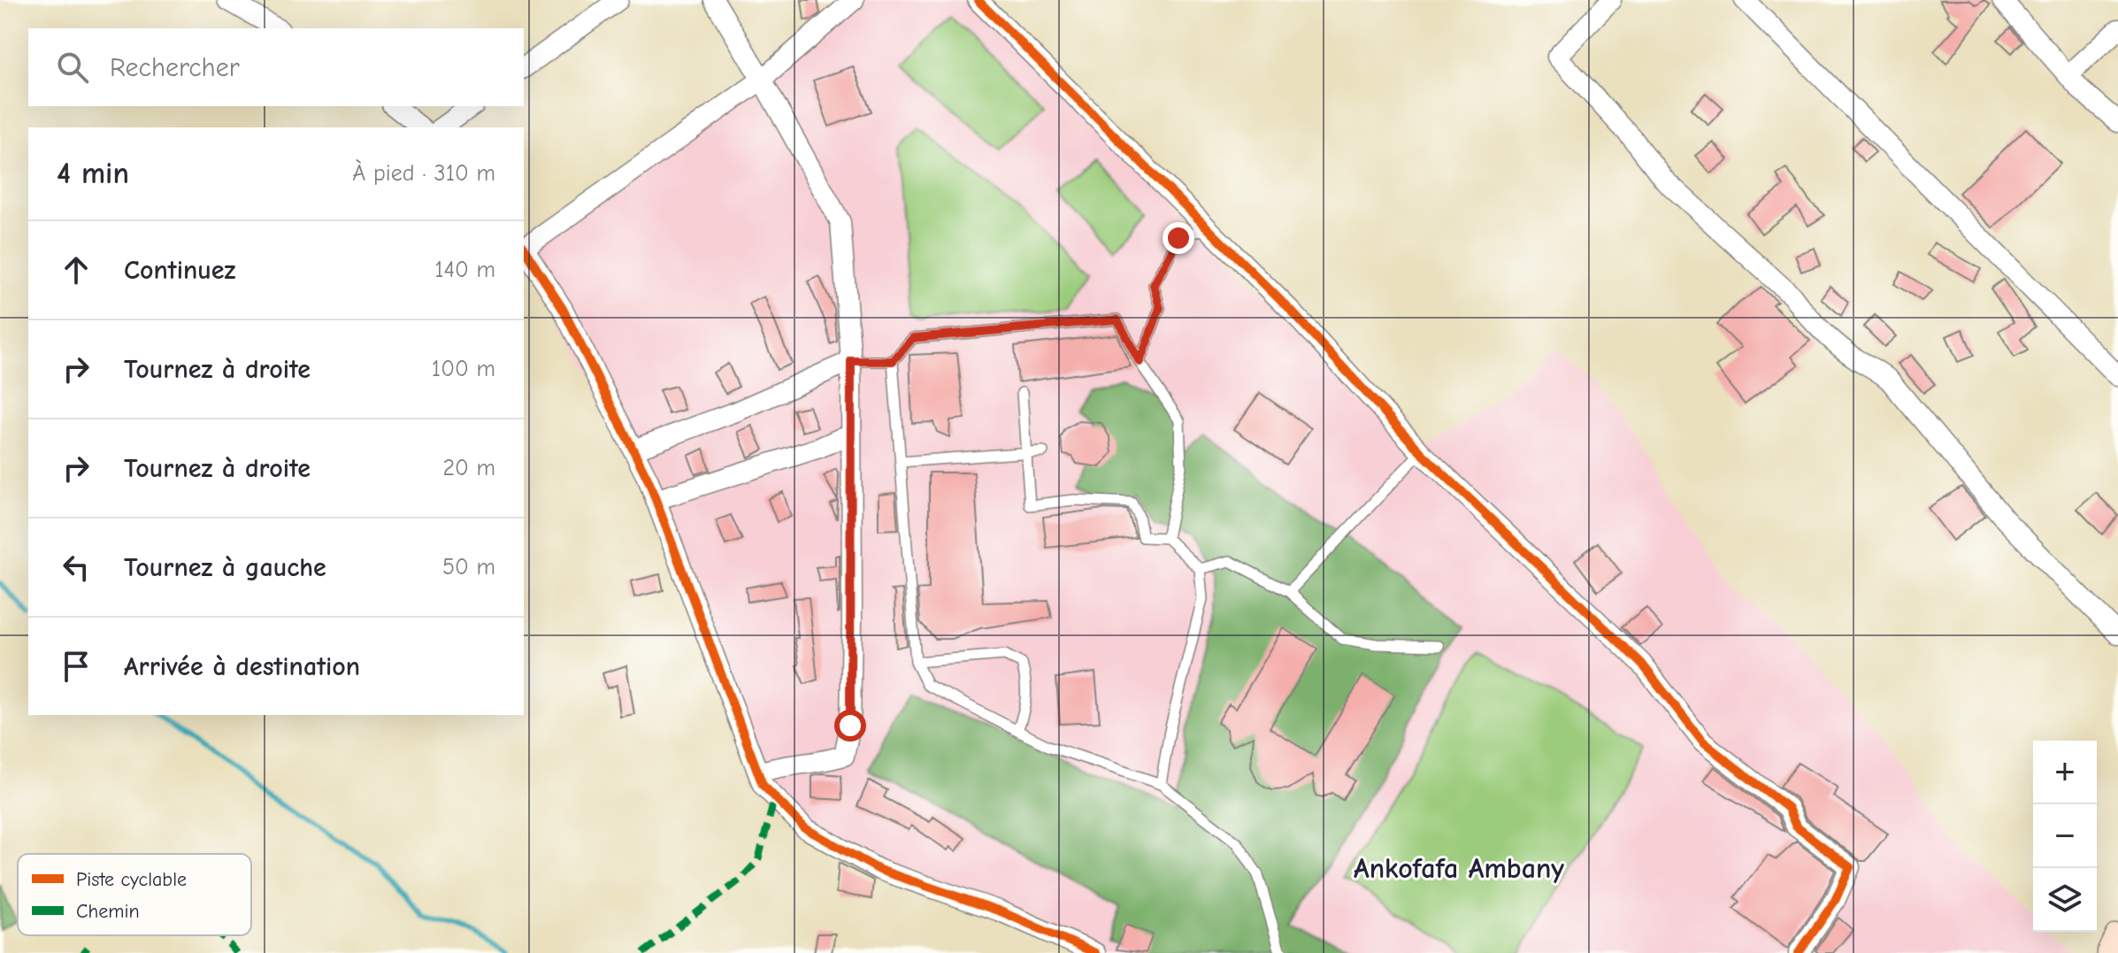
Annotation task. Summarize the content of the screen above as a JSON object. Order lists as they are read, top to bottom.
{
  "districts": ["Ankofafa Ambany"],
  "legend": ["Piste cyclable", "Chemin"],
  "page": {
    "search": "Rechercher",
    "heading": ["4 min", "À pied · 310 m"],
    "list": [
      ["Continuez", "140 m"],
      ["Tournez à droite", "100 m"],
      ["Tournez à droite", "20 m"],
      ["Tournez à gauche", "50 m"],
      "Arrivée à destination"
    ],
    "map_buttons": ["+", "−"]
  }
}
